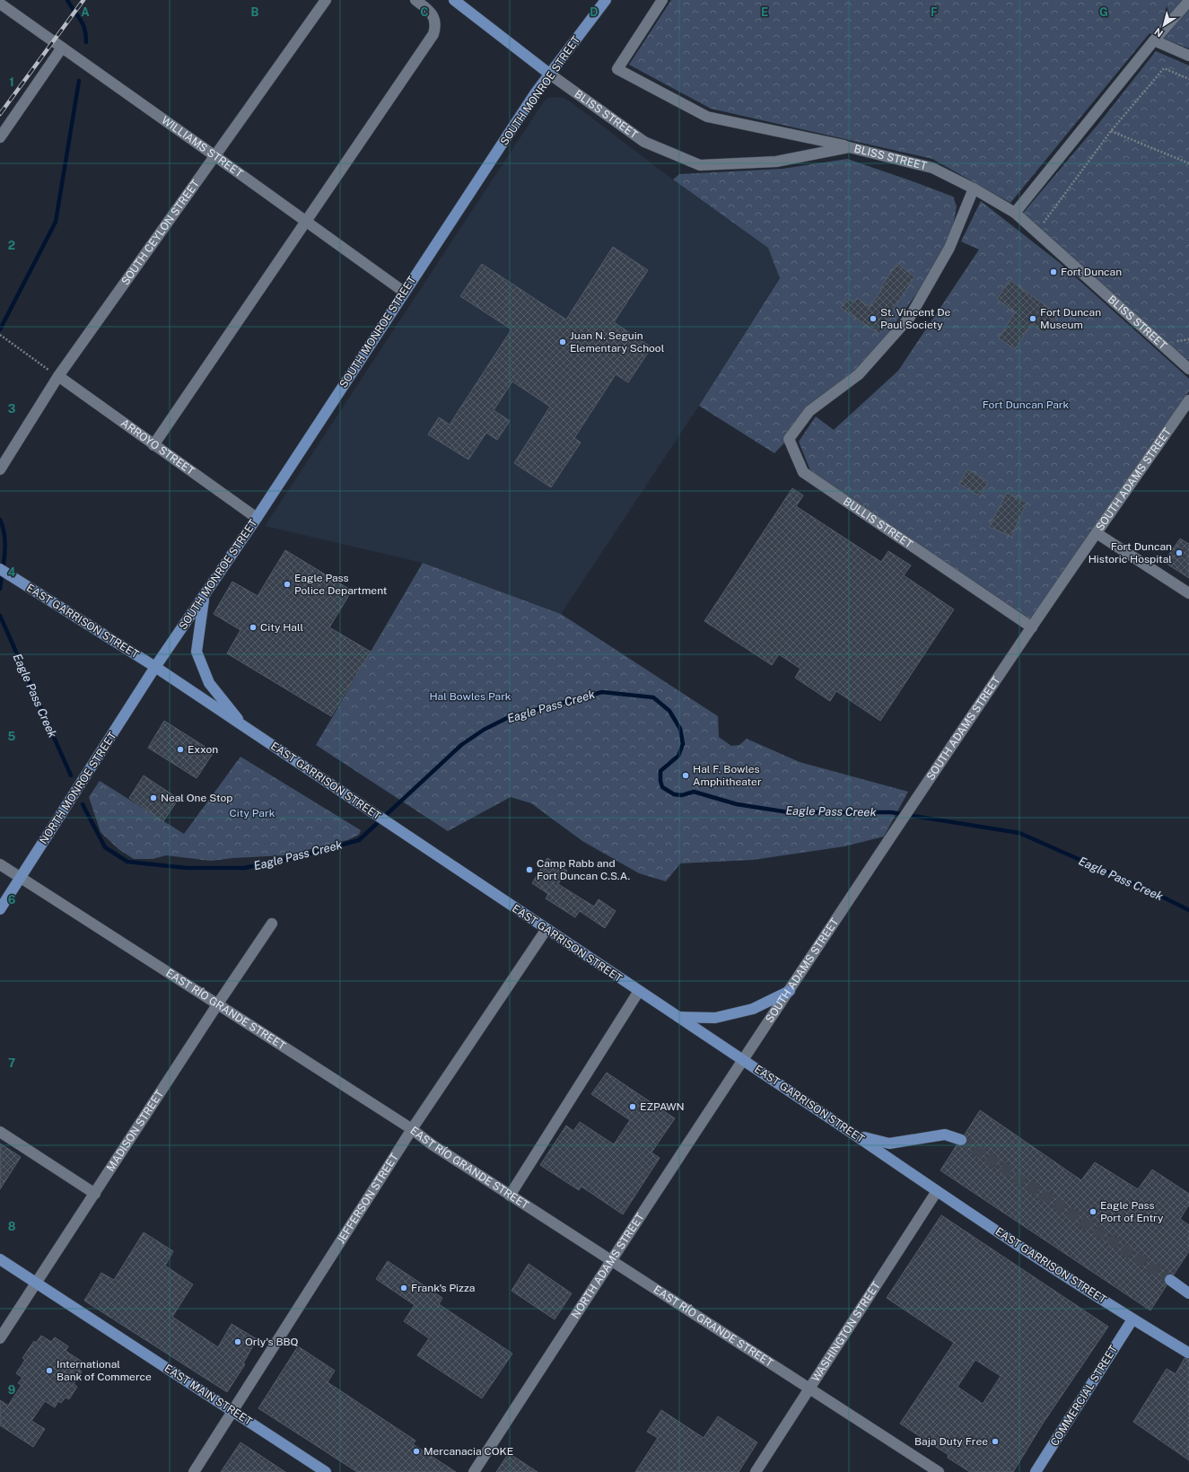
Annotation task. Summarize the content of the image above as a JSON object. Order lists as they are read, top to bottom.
{
  "streets": {
    "main road": [
      "SOUTH MONROE STREET",
      "EAST GARRISON STREET",
      "NORTH MONROE STREET",
      "EAST MAIN STREET",
      "COMMERCIAL STREET"
    ],
    "street": [
      "BLISS STREET",
      "WILLIAMS STREET",
      "SOUTH CEYLON STREET",
      "ARROYO STREET",
      "SOUTH ADAMS STREET",
      "BULLIS STREET",
      "EAST RÍO GRANDE STREET",
      "MADISON STREET",
      "JEFFERSON STREET",
      "NORTH ADAMS STREET",
      "WASHINGTON STREET"
    ]
  },
  "crossings": [
    ["SOUTH MONROE STREET", "BLISS STREET"],
    ["SOUTH MONROE STREET", "WILLIAMS STREET"],
    ["SOUTH MONROE STREET", "ARROYO STREET"],
    ["SOUTH MONROE STREET", "EAST GARRISON STREET"],
    ["SOUTH MONROE STREET", "NORTH MONROE STREET"],
    ["BLISS STREET", "BULLIS STREET"],
    ["WILLIAMS STREET", "SOUTH CEYLON STREET"],
    ["SOUTH CEYLON STREET", "ARROYO STREET"],
    ["SOUTH ADAMS STREET", "BULLIS STREET"],
    ["SOUTH ADAMS STREET", "EAST GARRISON STREET"],
    ["SOUTH ADAMS STREET", "NORTH ADAMS STREET"],
    ["EAST GARRISON STREET", "NORTH MONROE STREET"],
    ["EAST GARRISON STREET", "JEFFERSON STREET"],
    ["EAST GARRISON STREET", "NORTH ADAMS STREET"],
    ["EAST GARRISON STREET", "WASHINGTON STREET"],
    ["EAST GARRISON STREET", "COMMERCIAL STREET"],
    ["NORTH MONROE STREET", "EAST RÍO GRANDE STREET"],
    ["EAST RÍO GRANDE STREET", "MADISON STREET"],
    ["EAST RÍO GRANDE STREET", "JEFFERSON STREET"],
    ["EAST RÍO GRANDE STREET", "NORTH ADAMS STREET"],
    ["EAST RÍO GRANDE STREET", "WASHINGTON STREET"],
    ["MADISON STREET", "EAST MAIN STREET"],
    ["JEFFERSON STREET", "EAST MAIN STREET"]
  ],
  "water": ["Eagle Pass Creek"],
  "parks": ["Fort Duncan Park", "Hal Bowles Park", "City Park"],
  "places": [
    "Fort Duncan",
    "St. Vincent De Paul Society",
    "Fort Duncan Museum",
    "Juan N. Seguin Elementary School",
    "Fort Duncan Historic Hospital",
    "Eagle Pass Police Department",
    "City Hall",
    "Exxon",
    "Hal F. Bowles Amphitheater",
    "Neal One Stop",
    "Camp Rabb and Fort Duncan C.S.A.",
    "EZPAWN",
    "Eagle Pass Port of Entry",
    "Frank's Pizza",
    "Orly's BBQ",
    "International Bank of Commerce",
    "Baja Duty Free",
    "Mercanacia COKE"
  ],
  "north": "bottom left",
  "grid": {
    "columns": [
      "A",
      "B",
      "C",
      "D",
      "E",
      "F",
      "G"
    ],
    "rows": [
      "1",
      "2",
      "3",
      "4",
      "5",
      "6",
      "7",
      "8",
      "9"
    ]
  }
}
